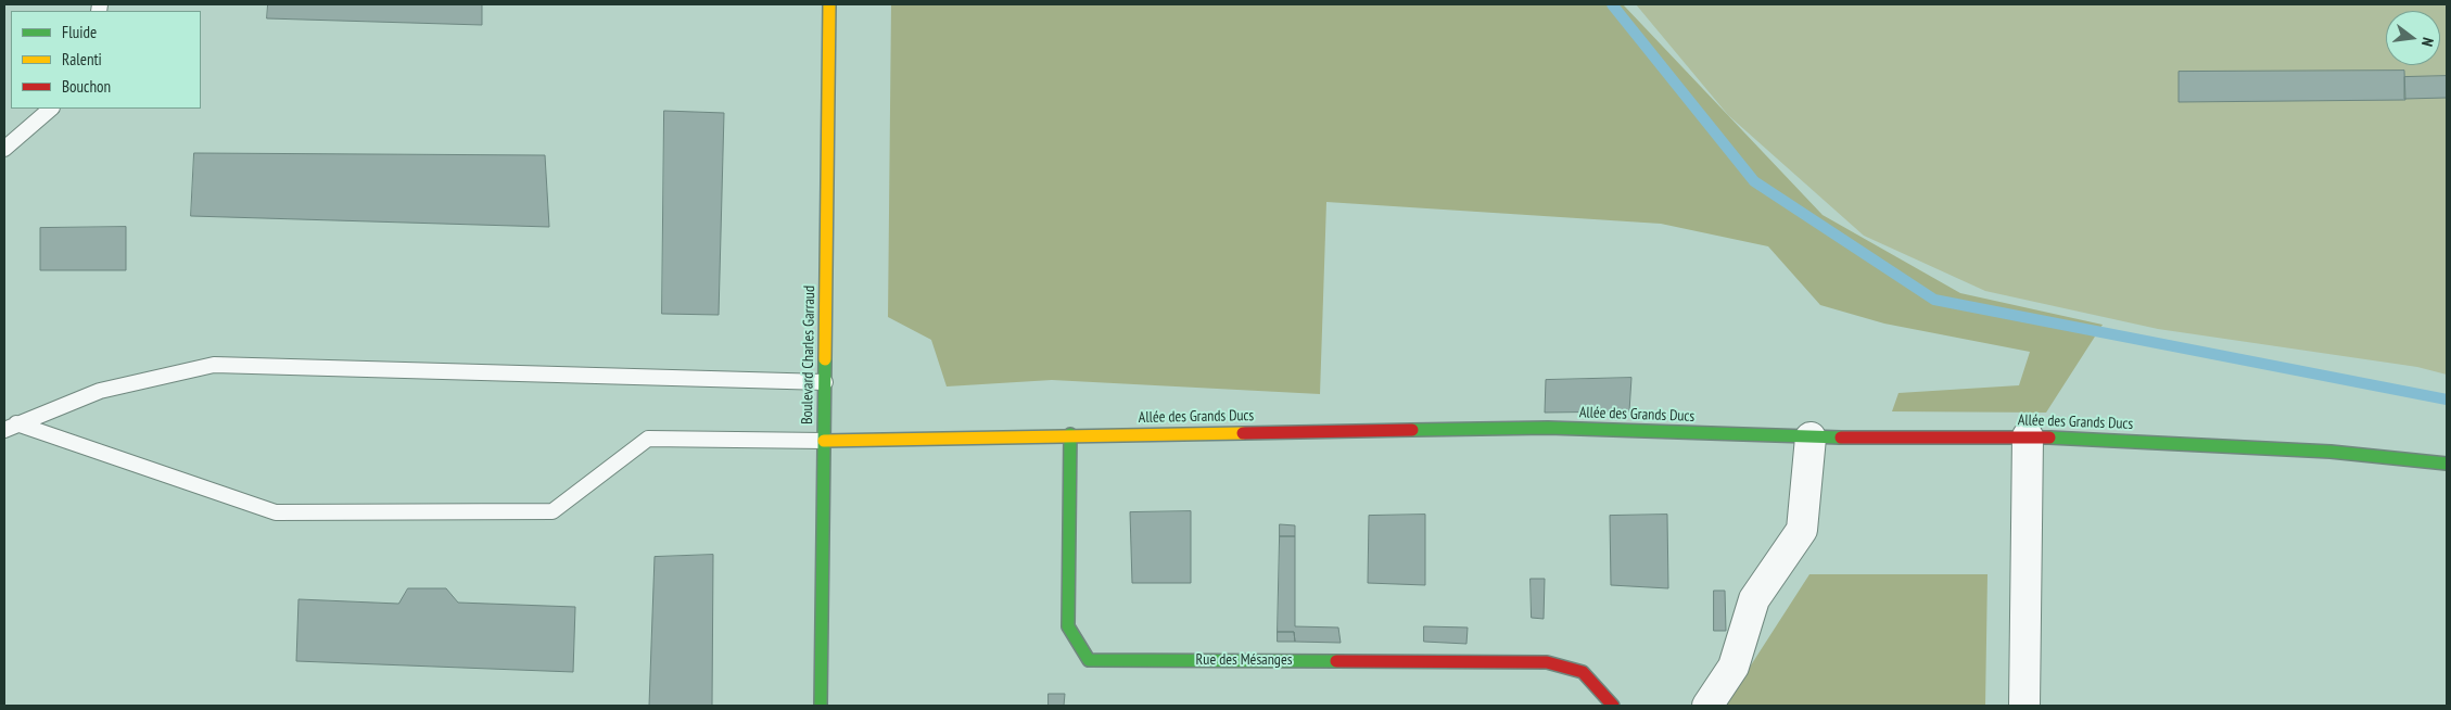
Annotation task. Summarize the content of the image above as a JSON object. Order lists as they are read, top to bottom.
{
  "streets": {
    "main road": ["Boulevard Charles Garraud", "Allée des Grands Ducs", "Rue des Mésanges"]
  },
  "crossings": [
    ["Boulevard Charles Garraud", "Allée des Grands Ducs"],
    ["Allée des Grands Ducs", "Rue des Mésanges"]
  ],
  "legend": ["Fluide", "Ralenti", "Bouchon"],
  "north": "right"
}
